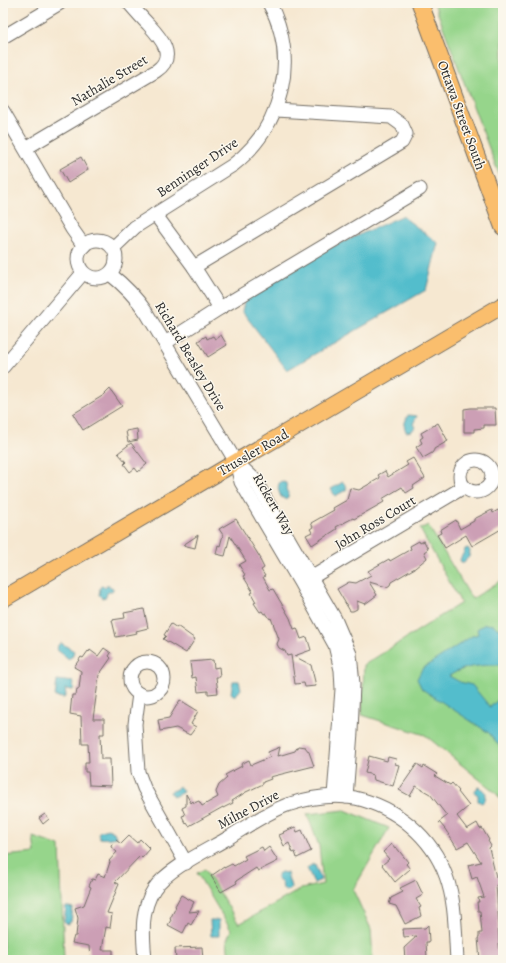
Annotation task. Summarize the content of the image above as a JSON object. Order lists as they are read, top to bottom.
{
  "streets": {
    "main road": ["Ottawa Street South", "Trussler Road"],
    "street": [
      "Nathalie Street",
      "Benninger Drive",
      "Richard Beasley Drive",
      "Rickert Way",
      "John Ross Court",
      "Milne Drive"
    ]
  },
  "crossings": [
    ["Benninger Drive", "Richard Beasley Drive"],
    ["Richard Beasley Drive", "Trussler Road"],
    ["Richard Beasley Drive", "Rickert Way"],
    ["Trussler Road", "Rickert Way"],
    ["Rickert Way", "John Ross Court"],
    ["Rickert Way", "Milne Drive"]
  ]
}
